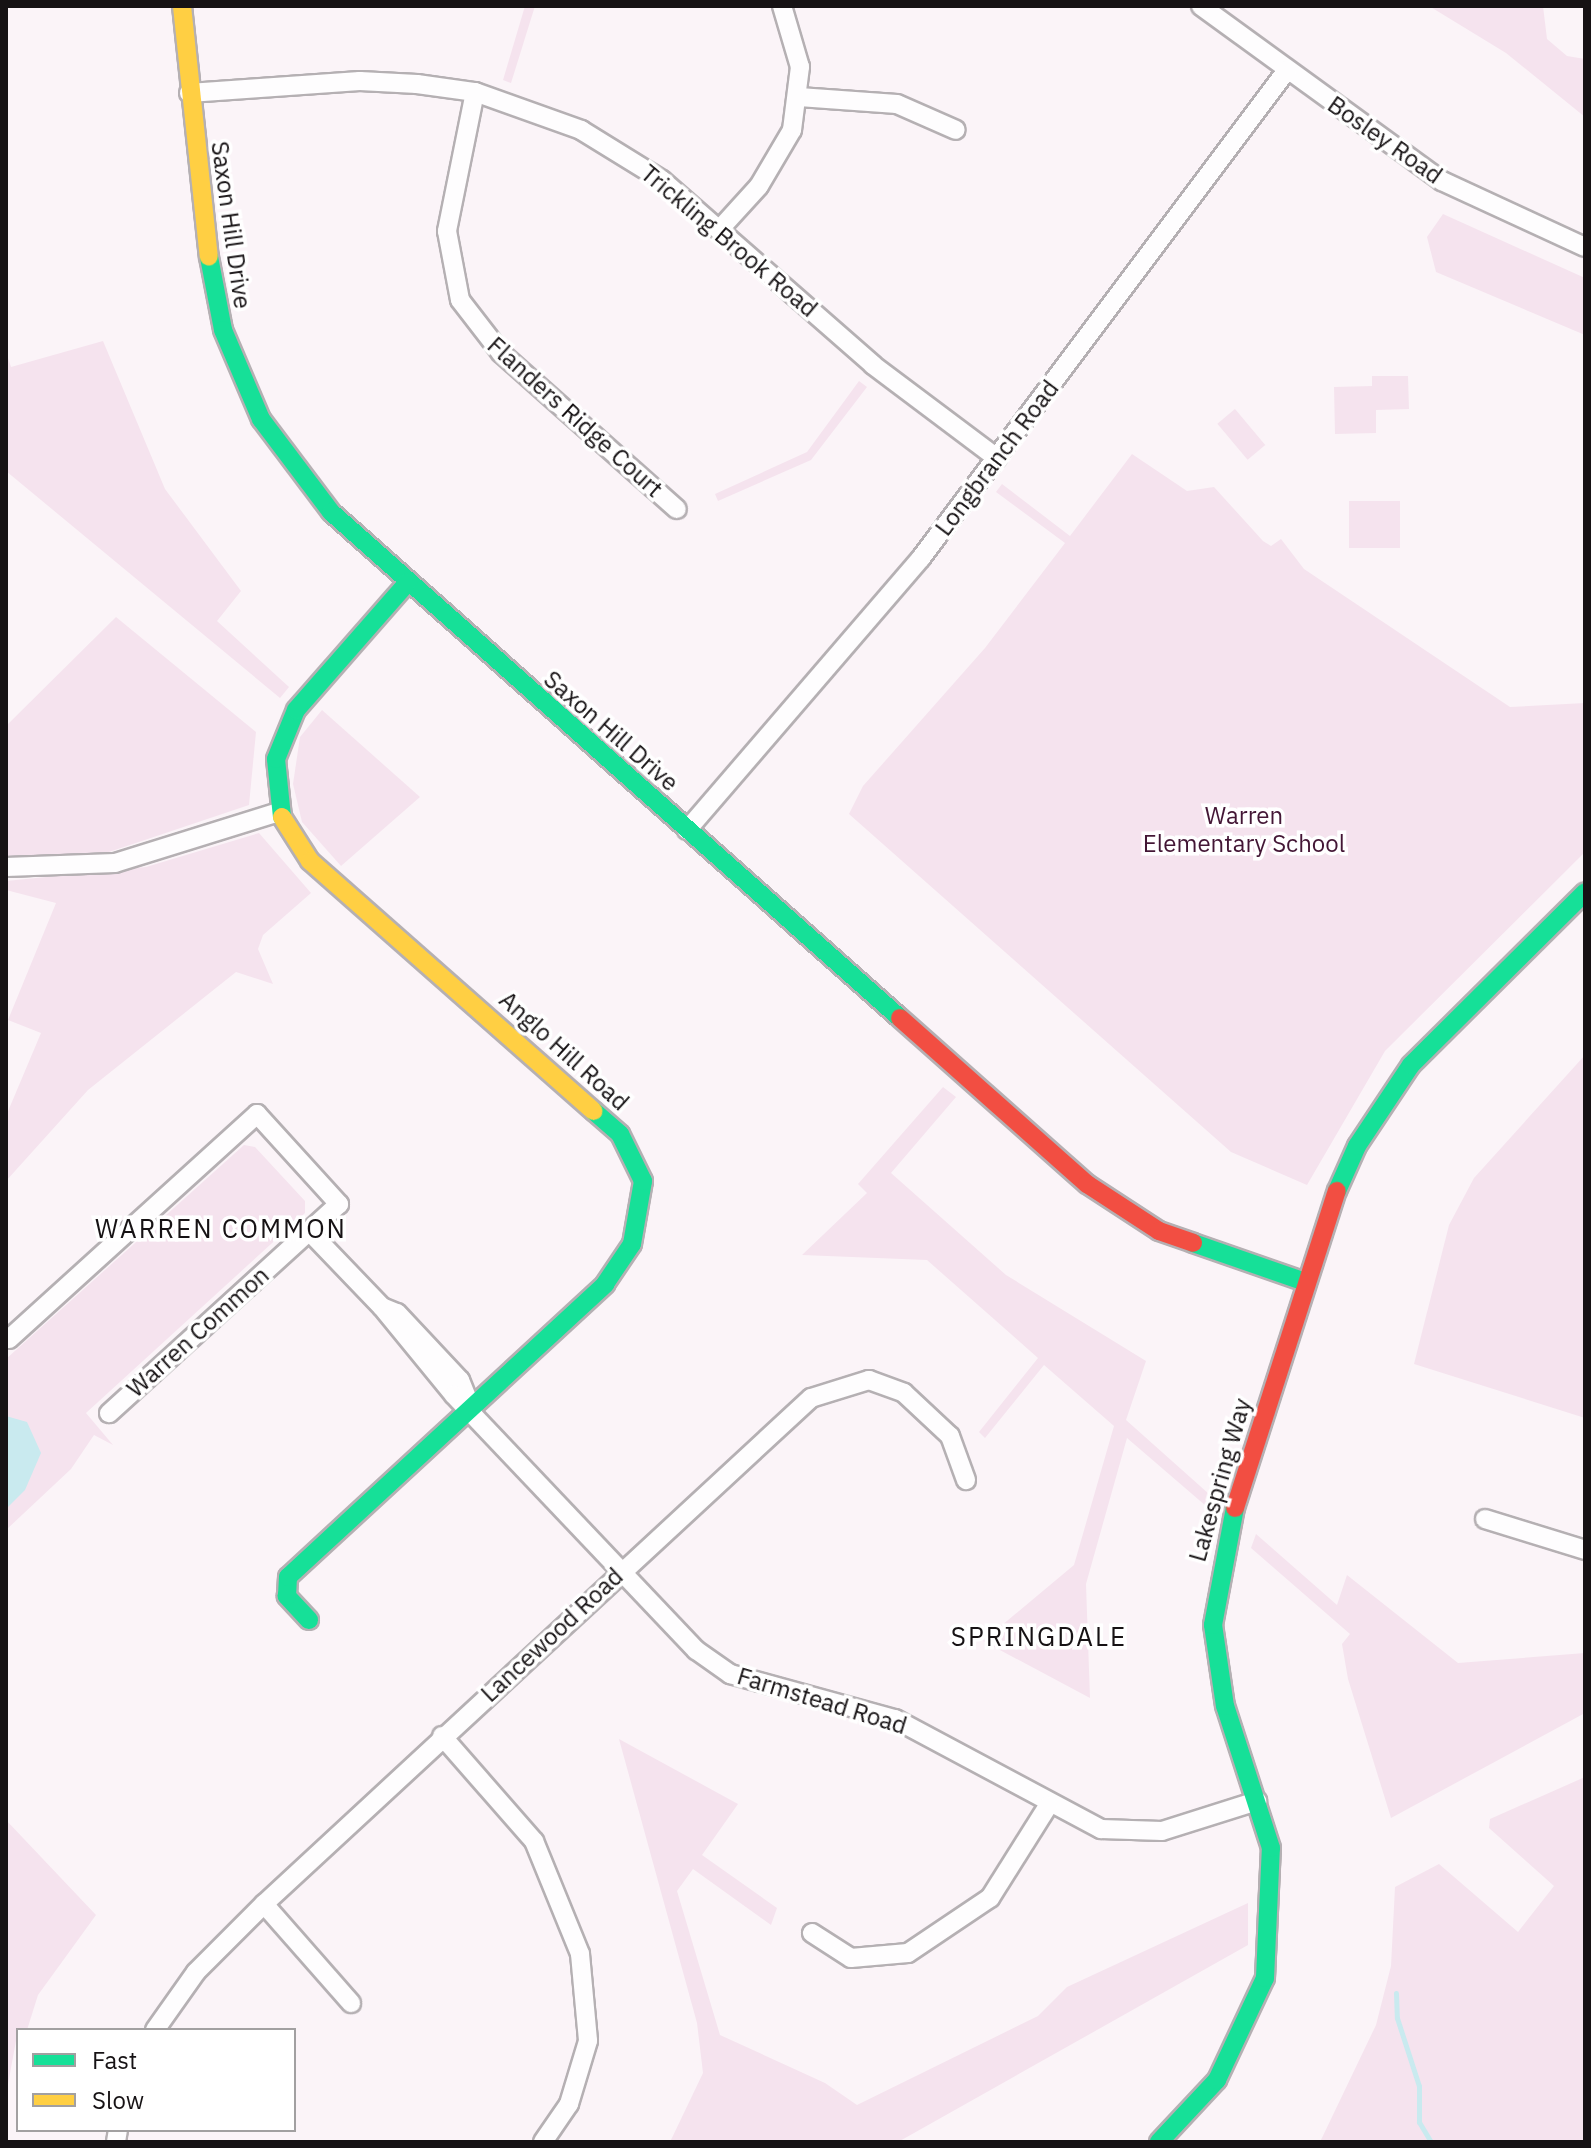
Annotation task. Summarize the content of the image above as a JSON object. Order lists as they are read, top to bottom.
{
  "streets": {
    "street": [
      "Bosley Road",
      "Saxon Hill Drive",
      "Trickling Brook Road",
      "Flanders Ridge Court",
      "Longbranch Road",
      "Anglo Hill Road",
      "Warren Common",
      "Lakespring Way",
      "Lancewood Road",
      "Farmstead Road"
    ]
  },
  "crossings": [
    ["Bosley Road", "Longbranch Road"],
    ["Saxon Hill Drive", "Trickling Brook Road"],
    ["Saxon Hill Drive", "Longbranch Road"],
    ["Saxon Hill Drive", "Anglo Hill Road"],
    ["Saxon Hill Drive", "Lakespring Way"],
    ["Trickling Brook Road", "Flanders Ridge Court"],
    ["Trickling Brook Road", "Longbranch Road"],
    ["Anglo Hill Road", "Farmstead Road"],
    ["Warren Common", "Farmstead Road"],
    ["Lakespring Way", "Farmstead Road"],
    ["Lancewood Road", "Farmstead Road"]
  ],
  "districts": ["WARREN COMMON", "SPRINGDALE"],
  "parks": ["Warren Elementary School"],
  "legend": ["Fast", "Slow"]
}
